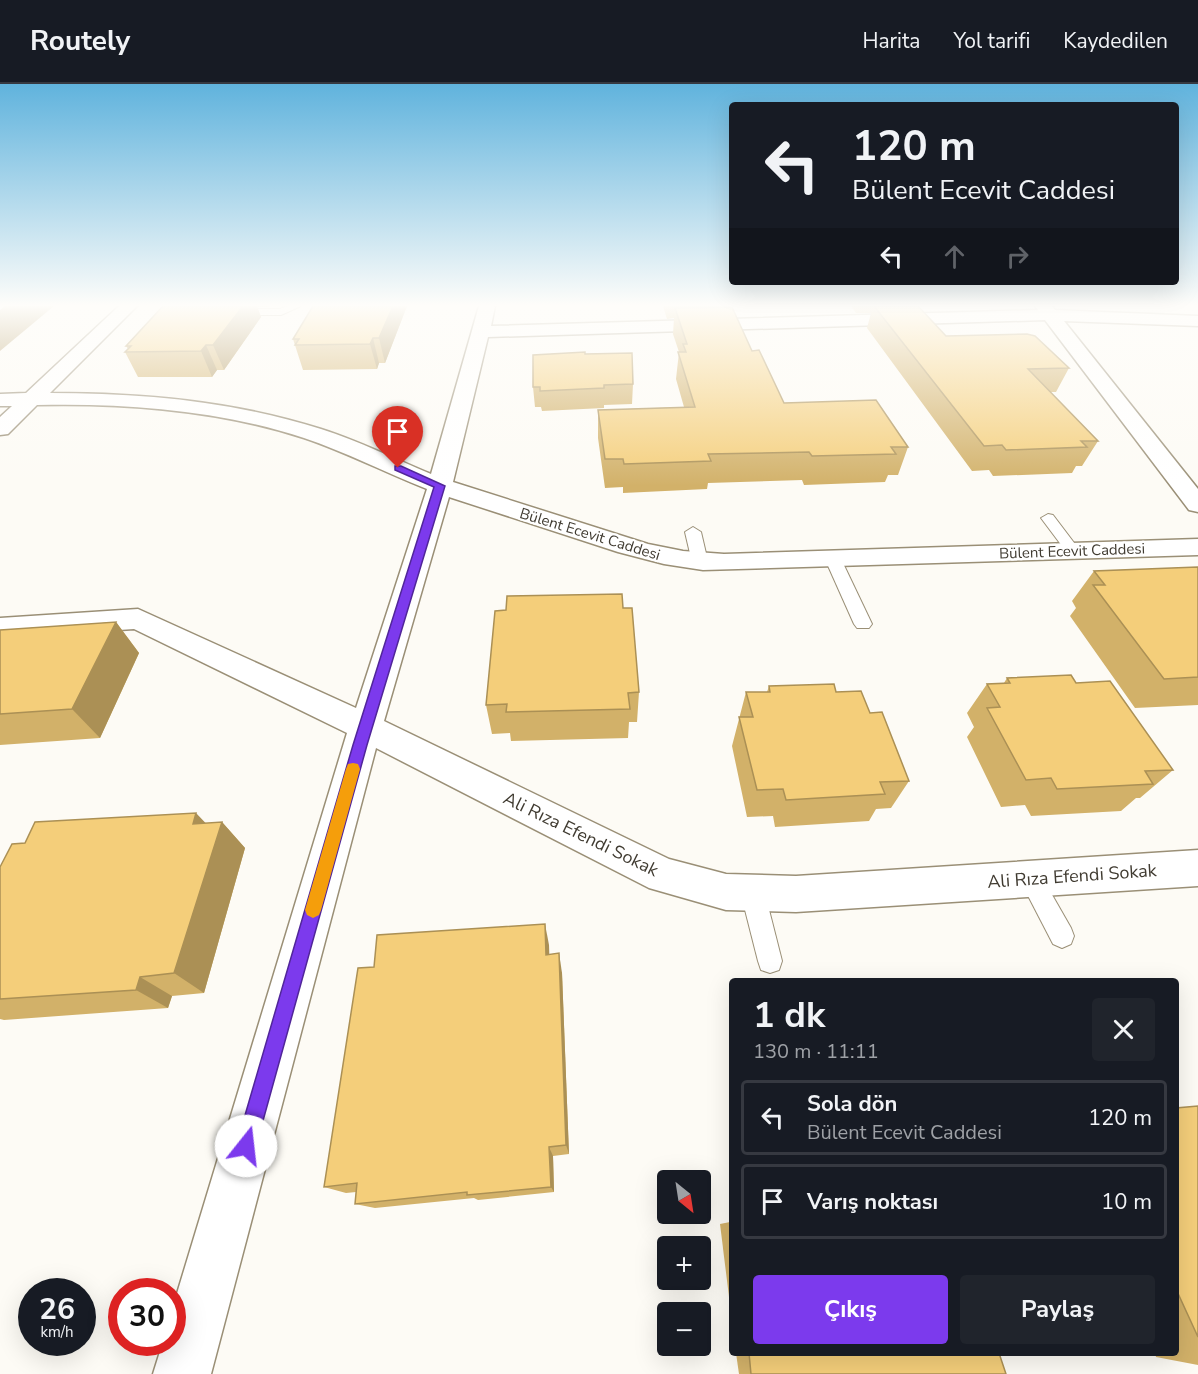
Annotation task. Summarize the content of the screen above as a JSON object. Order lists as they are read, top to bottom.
{
  "streets": {
    "street": ["Bülent Ecevit Caddesi", "Ali Rıza Efendi Sokak"]
  },
  "north": "bottom right",
  "page": {
    "header": "Routely",
    "nav": ["Harita", "Yol tarifi", "Kaydedilen"],
    "turn": ["120 m", "Bülent Ecevit Caddesi"],
    "heading": ["1 dk", "130 m · 11:11"],
    "list": [
      {
        "name": "Sola dön",
        "note": "Bülent Ecevit Caddesi",
        "value": "120 m"
      },
      {
        "name": "Varış noktası",
        "value": "10 m"
      }
    ],
    "map_buttons": ["+", "−"],
    "buttons": ["Çıkış", "Paylaş"],
    "speed": "26 km/h",
    "limit": "30"
  }
}
